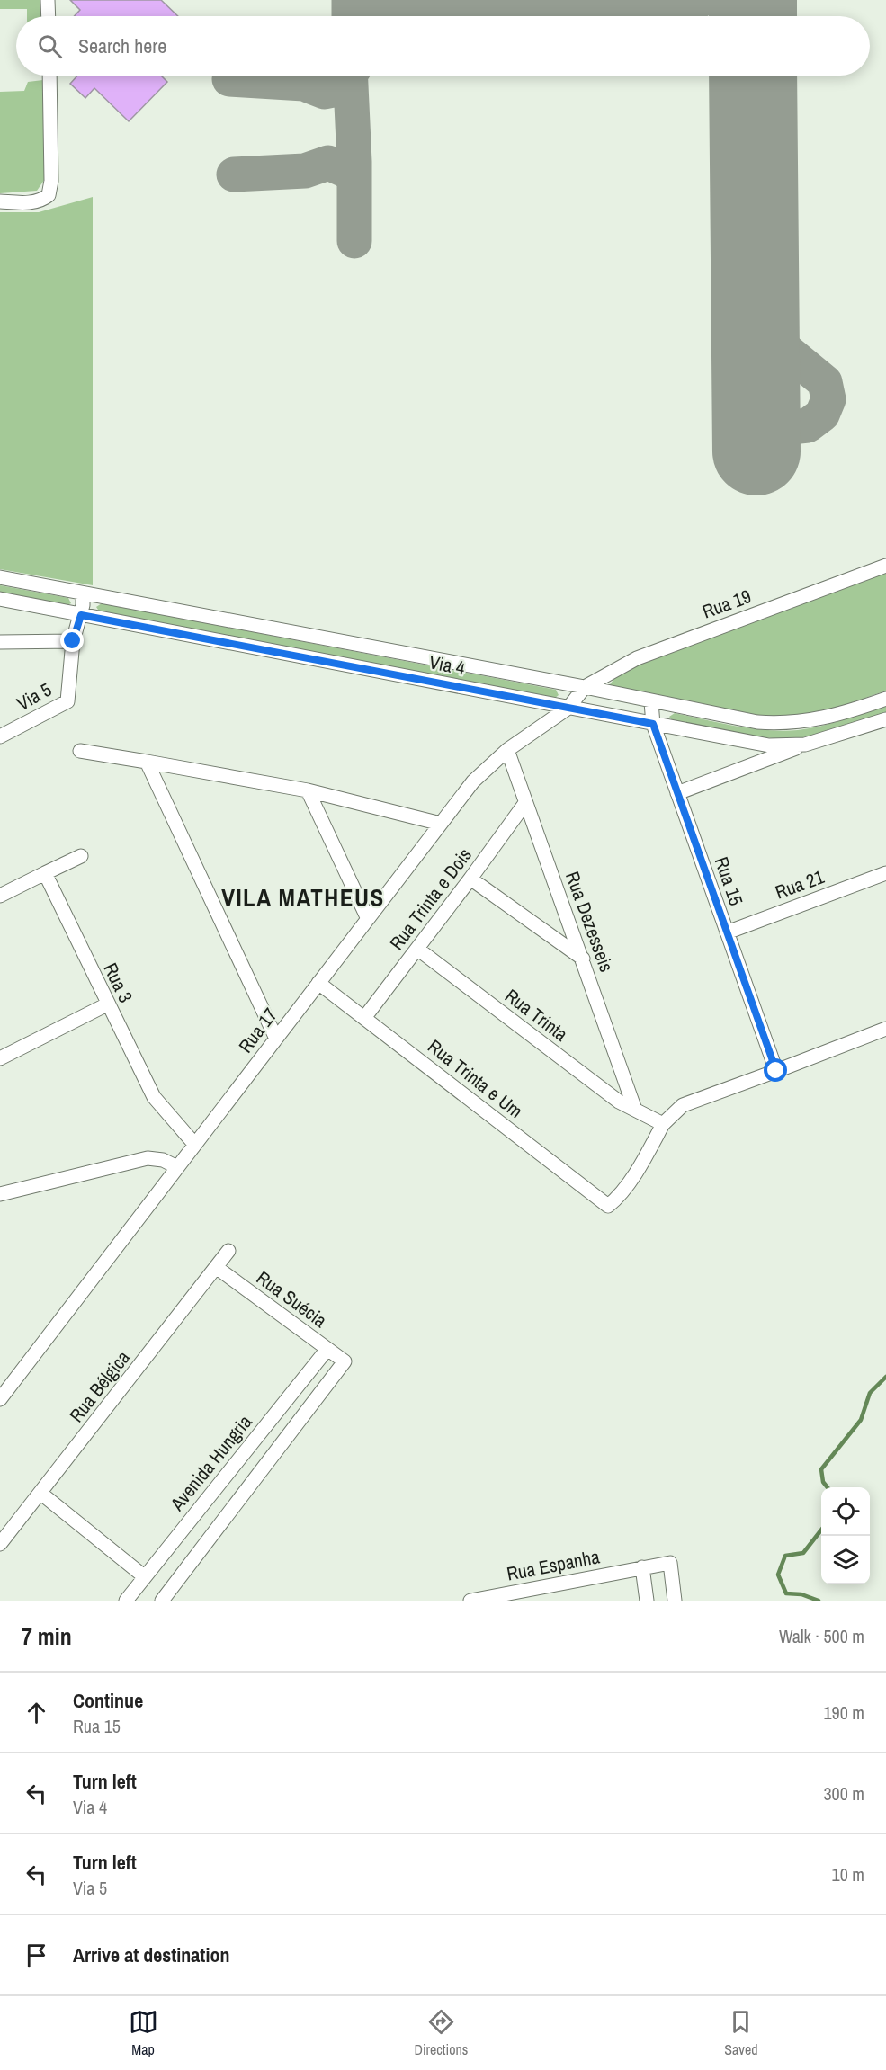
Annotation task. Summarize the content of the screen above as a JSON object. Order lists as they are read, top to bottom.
{
  "streets": {
    "street": [
      "Rua 19",
      "Via 4",
      "Via 5",
      "Rua 15",
      "Rua 21",
      "Rua Trinta e Dois",
      "Rua Dezesseis",
      "Rua 3",
      "Rua Trinta",
      "Rua 17",
      "Rua Trinta e Um",
      "Rua Suécia",
      "Rua Bélgica",
      "Avenida Hungria",
      "Rua Espanha"
    ]
  },
  "crossings": [
    ["Rua 19", "Via 4"],
    ["Rua 19", "Rua 17"],
    ["Via 4", "Via 5"],
    ["Via 4", "Rua 15"],
    ["Via 4", "Rua 17"],
    ["Rua 15", "Rua 21"],
    ["Rua Trinta e Dois", "Rua Dezesseis"],
    ["Rua Trinta e Dois", "Rua Trinta"],
    ["Rua Trinta e Dois", "Rua Trinta e Um"],
    ["Rua Dezesseis", "Rua Trinta"],
    ["Rua Dezesseis", "Rua 17"],
    ["Rua 3", "Rua 17"],
    ["Rua 17", "Rua Trinta e Um"],
    ["Rua Suécia", "Rua Bélgica"],
    ["Rua Suécia", "Avenida Hungria"]
  ],
  "districts": ["VILA MATHEUS"],
  "page": {
    "search": "Search here",
    "heading": ["7 min", "Walk · 500 m"],
    "list": [
      ["Continue", "Rua 15", "190 m"],
      ["Turn left", "Via 4", "300 m"],
      ["Turn left", "Via 5", "10 m"],
      "Arrive at destination"
    ],
    "nav": ["Map", "Directions", "Saved"]
  }
}
